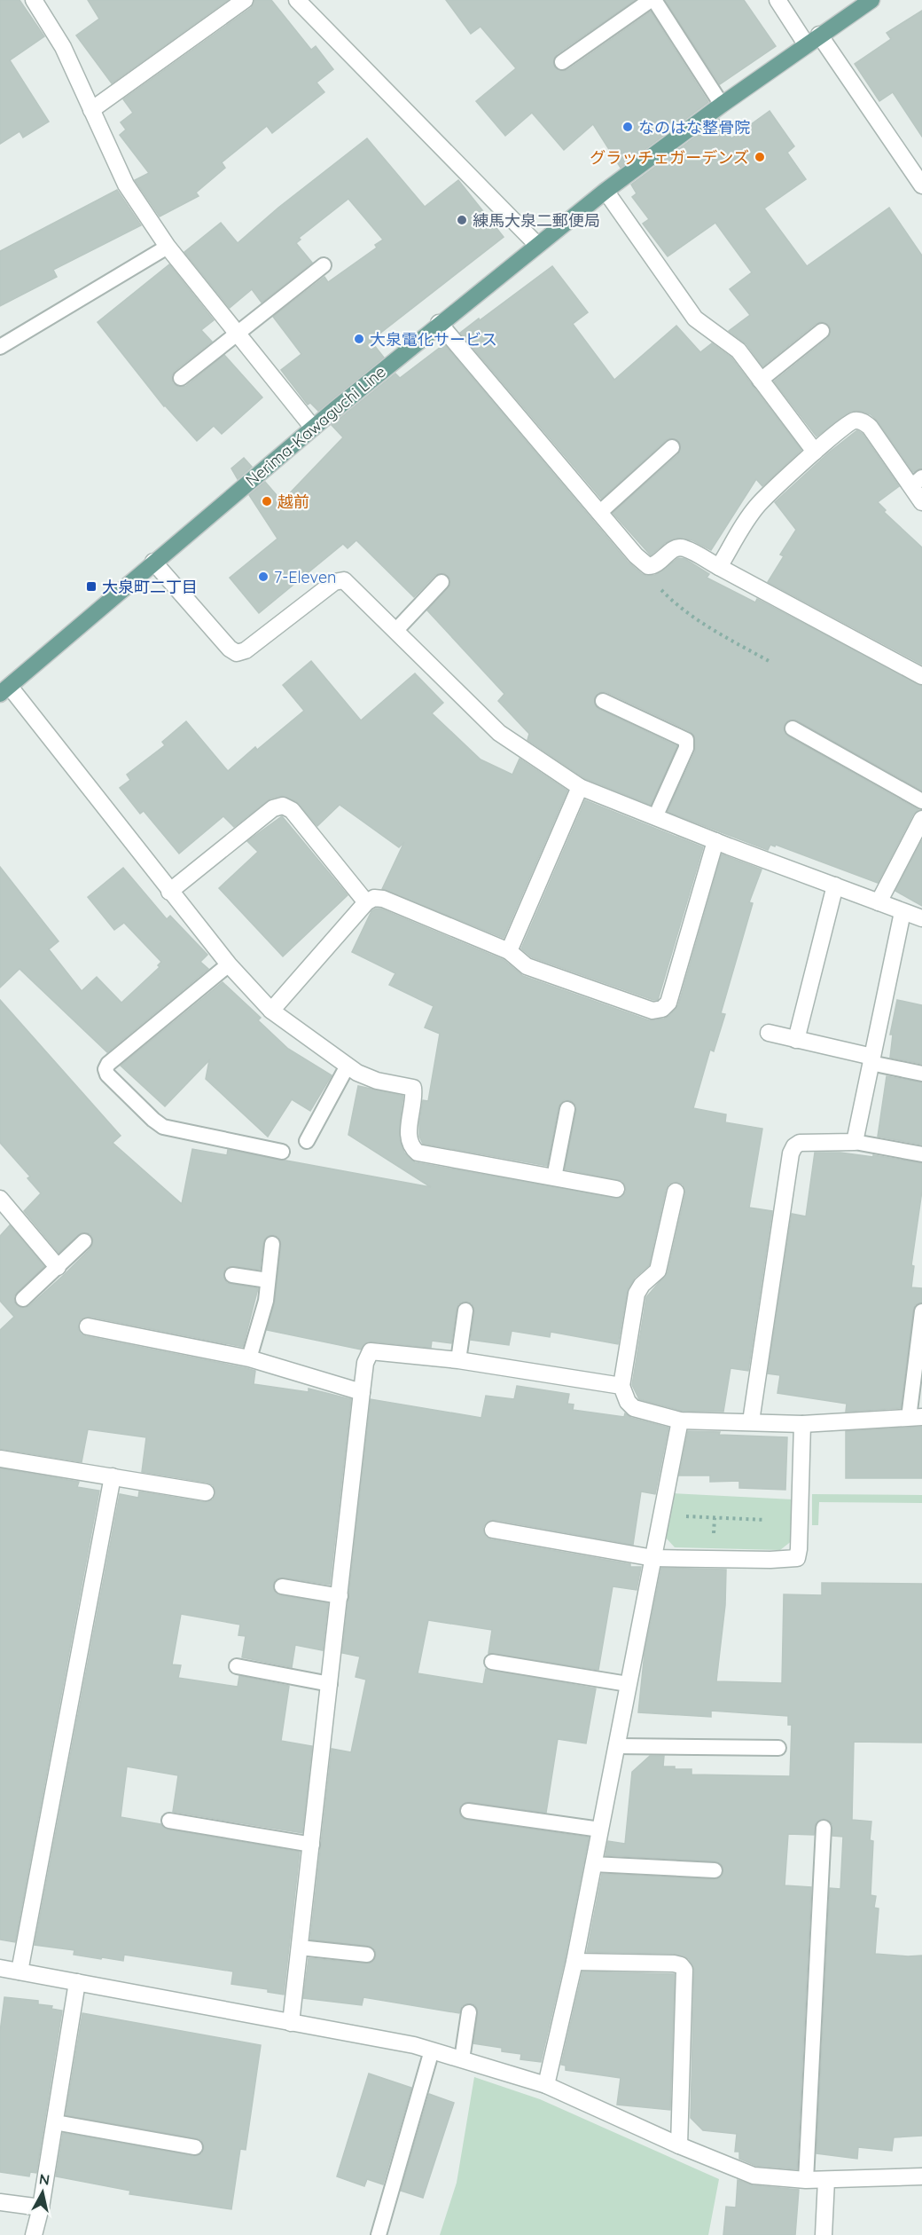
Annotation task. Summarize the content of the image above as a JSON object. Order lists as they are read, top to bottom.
{
  "streets": {
    "main road": ["Nerima-Kawaguchi Line"]
  },
  "places": {
    "other": [
      "なのはな整骨院",
      "グラッチェガーデンズ",
      "練馬大泉二郵便局",
      "大泉電化サービス",
      "越前",
      "7-Eleven"
    ],
    "transit": ["大泉町二丁目"]
  },
  "north": "top"
}
